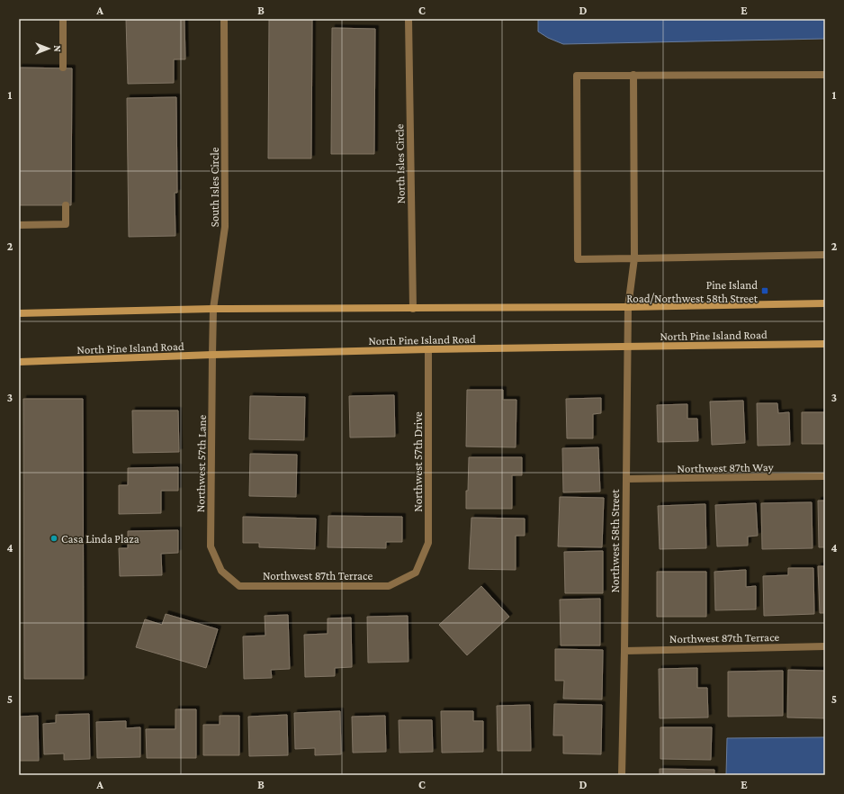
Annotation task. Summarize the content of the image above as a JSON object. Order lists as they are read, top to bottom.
{
  "streets": {
    "main road": ["North Pine Island Road"],
    "street": [
      "North Isles Circle",
      "South Isles Circle",
      "Northwest 57th Drive",
      "Northwest 57th Lane",
      "Northwest 87th Way",
      "Northwest 58th Street",
      "Northwest 87th Terrace"
    ]
  },
  "crossings": [
    ["South Isles Circle", "North Pine Island Road"],
    ["South Isles Circle", "Northwest 57th Lane"],
    ["North Pine Island Road", "Northwest 57th Drive"],
    ["North Pine Island Road", "Northwest 57th Lane"],
    ["North Pine Island Road", "Northwest 58th Street"],
    ["Northwest 57th Drive", "Northwest 87th Terrace"],
    ["Northwest 57th Lane", "Northwest 87th Terrace"],
    ["Northwest 87th Way", "Northwest 58th Street"],
    ["Northwest 58th Street", "Northwest 87th Terrace"]
  ],
  "places": {
    "transit": ["Pine Island Road/Northwest 58th Street"],
    "other": ["Casa Linda Plaza"]
  },
  "north": "right",
  "grid": {
    "columns": [
      "A",
      "B",
      "C",
      "D",
      "E"
    ],
    "rows": [
      "1",
      "2",
      "3",
      "4",
      "5"
    ]
  }
}
